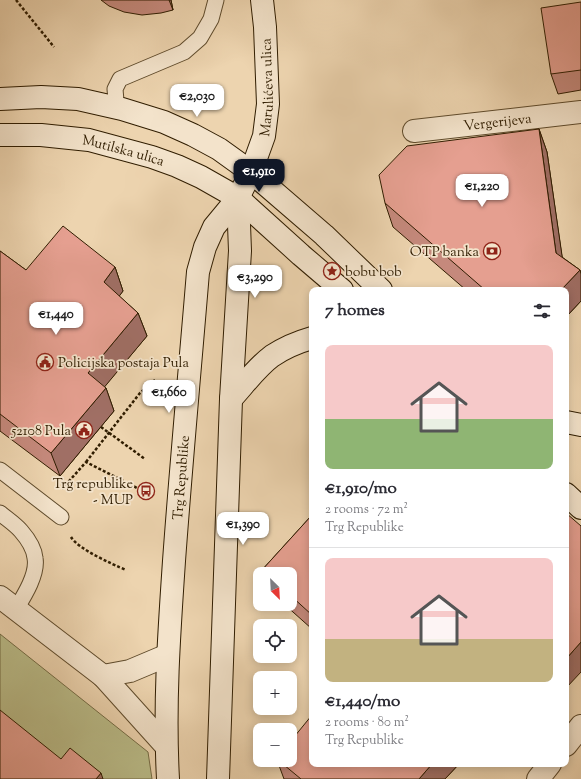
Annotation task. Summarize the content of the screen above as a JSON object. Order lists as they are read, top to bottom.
{
  "streets": {
    "main road": [
      "Marulićeva ulica",
      "Vergerijeva",
      "Mutilska ulica",
      "Trg Republike"
    ]
  },
  "crossings": [
    ["Marulićeva ulica", "Trg Republike"],
    ["Mutilska ulica", "Trg Republike"]
  ],
  "places": {
    "bank": ["OTP banka"],
    "place": ["bobu bob"],
    "public building": ["Policijska postaja Pula", "52108 Pula"],
    "bus stop": ["Trg republike - MUP"]
  },
  "north": "bottom right",
  "page": {
    "price": [
      "€2,030",
      "€1,910",
      "€1,220",
      "€3,290",
      "€1,440",
      "€1,660",
      "€1,390"
    ],
    "heading": "7 homes",
    "list": [
      {
        "name": "€1,910/mo",
        "note": "2 rooms · 72 m² · Trg Republike"
      },
      {
        "name": "€1,440/mo",
        "note": "2 rooms · 80 m² · Trg Republike"
      }
    ],
    "map_buttons": ["+", "−"]
  }
}
